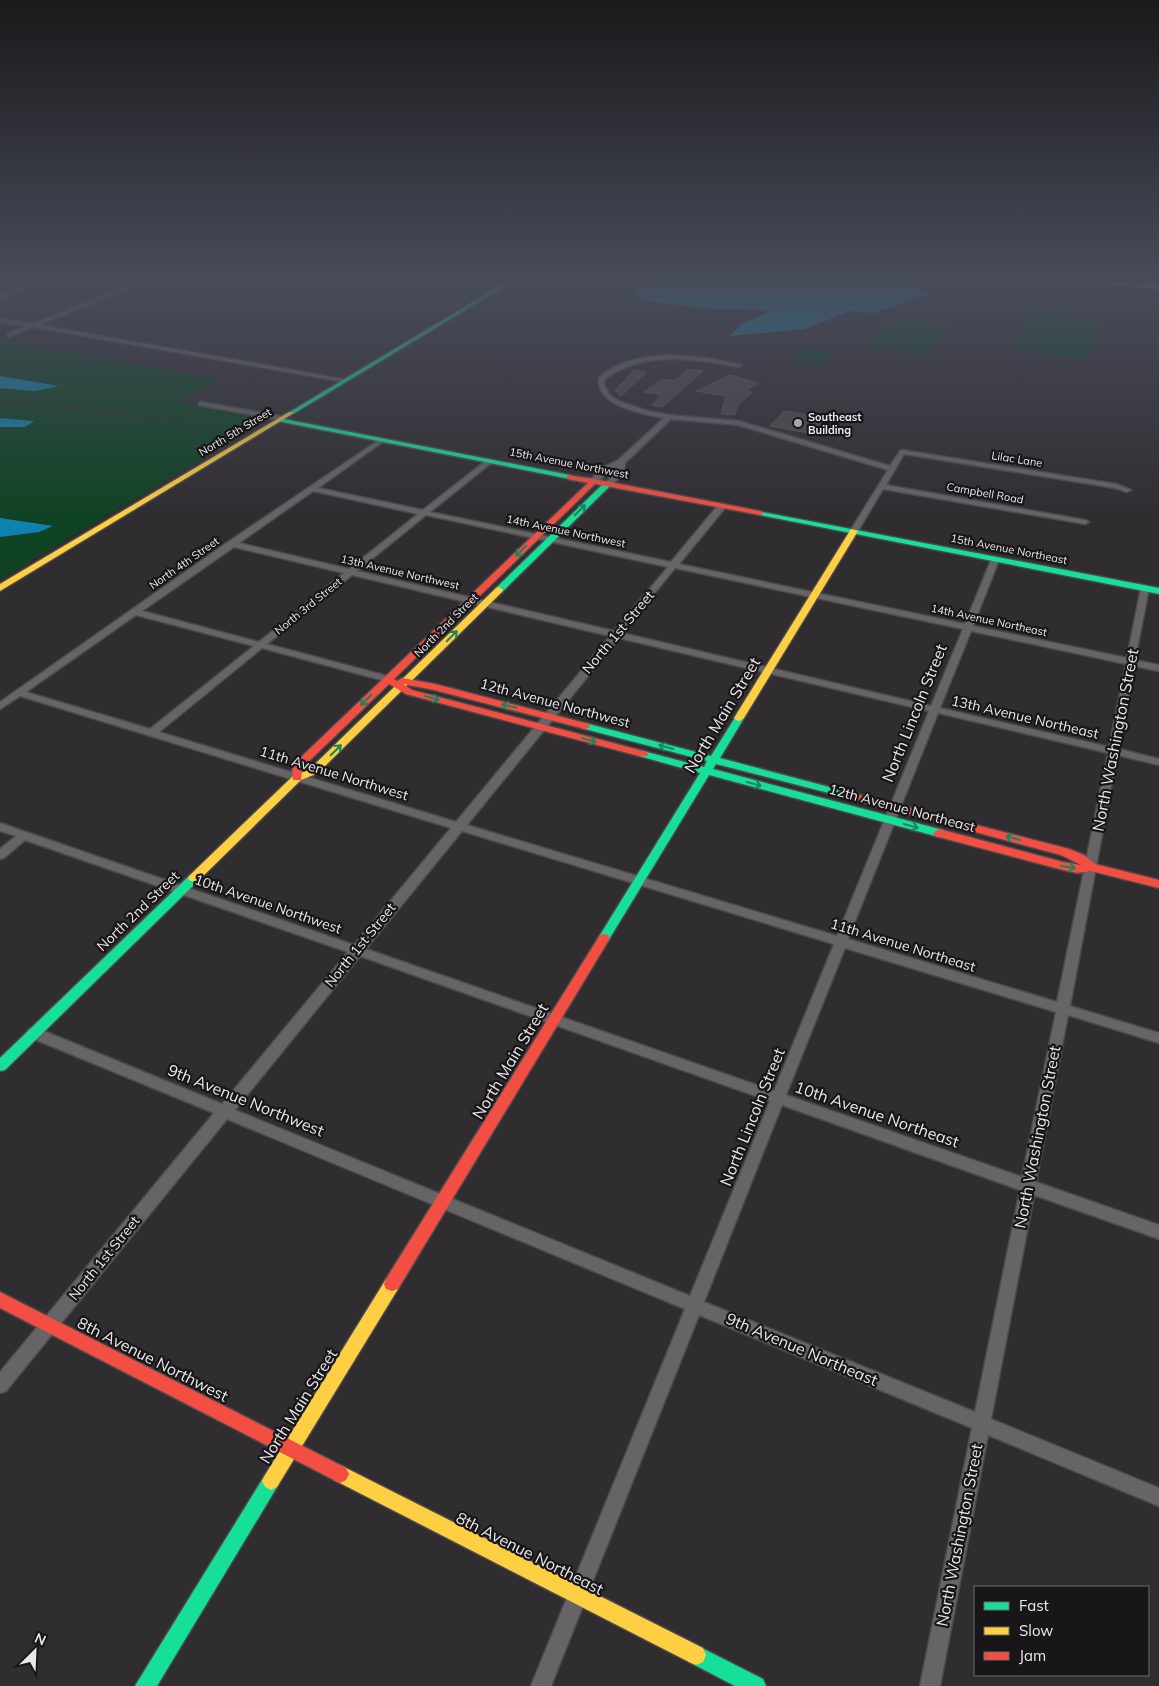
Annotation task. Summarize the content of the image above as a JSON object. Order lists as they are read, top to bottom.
{
  "streets": {
    "street": [
      "North 5th Street",
      "Lilac Lane",
      "15th Avenue Northwest",
      "Campbell Road",
      "14th Avenue Northwest",
      "15th Avenue Northeast",
      "North 4th Street",
      "13th Avenue Northwest",
      "North 3rd Street",
      "14th Avenue Northeast",
      "North 2nd Street",
      "North 1st Street",
      "12th Avenue Northwest",
      "North Lincoln Street",
      "North Main Street",
      "13th Avenue Northeast",
      "North Washington Street",
      "11th Avenue Northwest",
      "12th Avenue Northeast",
      "10th Avenue Northwest",
      "11th Avenue Northeast",
      "9th Avenue Northwest",
      "10th Avenue Northeast",
      "9th Avenue Northeast",
      "8th Avenue Northwest",
      "8th Avenue Northeast"
    ]
  },
  "crossings": [
    ["North 5th Street", "15th Avenue Northwest"],
    ["Lilac Lane", "North Main Street"],
    ["15th Avenue Northwest", "15th Avenue Northeast"],
    ["15th Avenue Northwest", "North 4th Street"],
    ["15th Avenue Northwest", "North 3rd Street"],
    ["15th Avenue Northwest", "North 2nd Street"],
    ["15th Avenue Northwest", "North 1st Street"],
    ["15th Avenue Northwest", "North Main Street"],
    ["Campbell Road", "North Main Street"],
    ["14th Avenue Northwest", "North 4th Street"],
    ["14th Avenue Northwest", "North 3rd Street"],
    ["14th Avenue Northwest", "14th Avenue Northeast"],
    ["14th Avenue Northwest", "North 2nd Street"],
    ["14th Avenue Northwest", "North 1st Street"],
    ["14th Avenue Northwest", "North Main Street"],
    ["15th Avenue Northeast", "North Lincoln Street"],
    ["15th Avenue Northeast", "North Main Street"],
    ["15th Avenue Northeast", "North Washington Street"],
    ["North 4th Street", "13th Avenue Northwest"],
    ["North 4th Street", "12th Avenue Northwest"],
    ["North 4th Street", "11th Avenue Northwest"],
    ["13th Avenue Northwest", "North 3rd Street"],
    ["13th Avenue Northwest", "North 2nd Street"],
    ["13th Avenue Northwest", "North 1st Street"],
    ["13th Avenue Northwest", "North Main Street"],
    ["13th Avenue Northwest", "13th Avenue Northeast"],
    ["North 3rd Street", "12th Avenue Northwest"],
    ["North 3rd Street", "11th Avenue Northwest"],
    ["14th Avenue Northeast", "North Lincoln Street"],
    ["14th Avenue Northeast", "North Main Street"],
    ["14th Avenue Northeast", "North Washington Street"],
    ["North 2nd Street", "12th Avenue Northwest"],
    ["North 2nd Street", "11th Avenue Northwest"],
    ["North 2nd Street", "10th Avenue Northwest"],
    ["North 2nd Street", "9th Avenue Northwest"],
    ["North 1st Street", "12th Avenue Northwest"],
    ["North 1st Street", "11th Avenue Northwest"],
    ["North 1st Street", "10th Avenue Northwest"],
    ["North 1st Street", "9th Avenue Northwest"],
    ["North 1st Street", "8th Avenue Northwest"],
    ["12th Avenue Northwest", "North Main Street"],
    ["12th Avenue Northwest", "12th Avenue Northeast"],
    ["North Lincoln Street", "13th Avenue Northeast"],
    ["North Lincoln Street", "12th Avenue Northeast"],
    ["North Lincoln Street", "11th Avenue Northeast"],
    ["North Lincoln Street", "10th Avenue Northeast"],
    ["North Lincoln Street", "9th Avenue Northeast"],
    ["North Lincoln Street", "8th Avenue Northeast"],
    ["North Main Street", "13th Avenue Northeast"],
    ["North Main Street", "11th Avenue Northwest"],
    ["North Main Street", "12th Avenue Northeast"],
    ["North Main Street", "10th Avenue Northwest"],
    ["North Main Street", "11th Avenue Northeast"],
    ["North Main Street", "9th Avenue Northwest"],
    ["North Main Street", "10th Avenue Northeast"],
    ["North Main Street", "9th Avenue Northeast"],
    ["North Main Street", "8th Avenue Northwest"],
    ["North Main Street", "8th Avenue Northeast"],
    ["13th Avenue Northeast", "North Washington Street"],
    ["North Washington Street", "12th Avenue Northeast"],
    ["North Washington Street", "11th Avenue Northeast"],
    ["North Washington Street", "10th Avenue Northeast"],
    ["North Washington Street", "9th Avenue Northeast"],
    ["11th Avenue Northwest", "11th Avenue Northeast"],
    ["10th Avenue Northwest", "10th Avenue Northeast"],
    ["9th Avenue Northwest", "9th Avenue Northeast"],
    ["8th Avenue Northwest", "8th Avenue Northeast"]
  ],
  "places": ["Southeast Building"],
  "legend": ["Fast", "Slow", "Jam"],
  "north": "top right"
}
